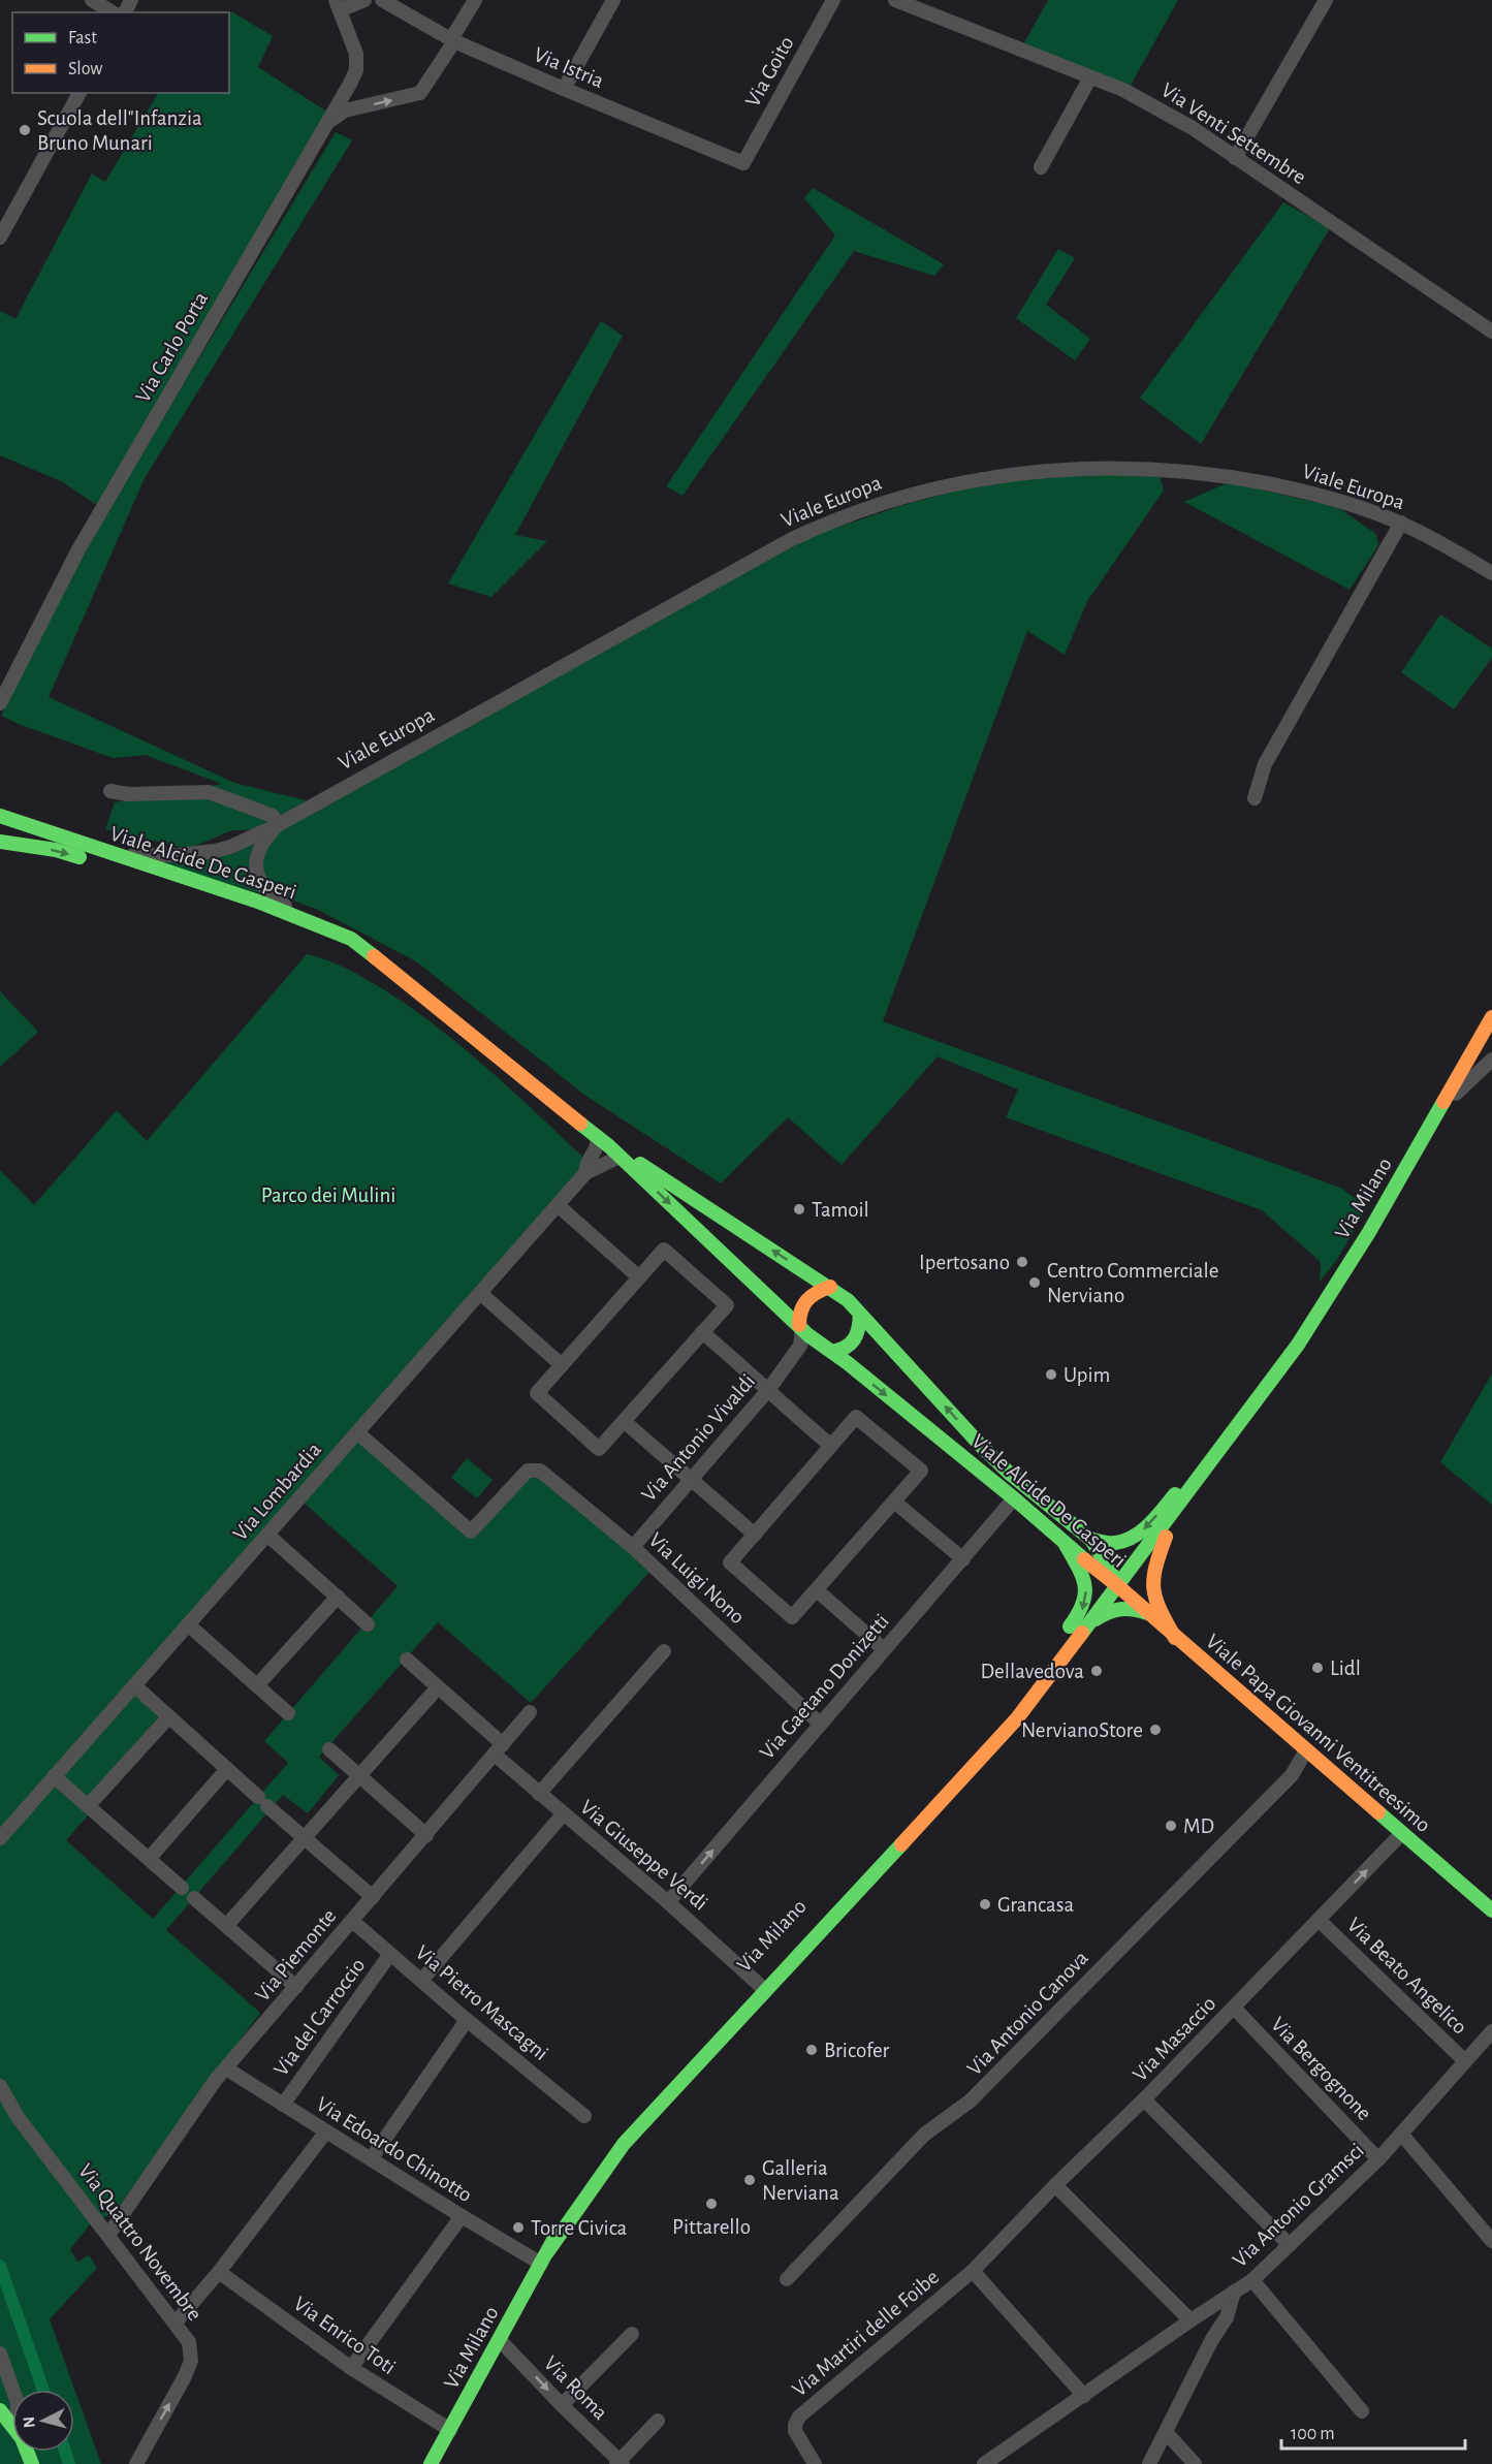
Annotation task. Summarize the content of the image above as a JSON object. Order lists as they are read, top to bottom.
{
  "streets": {
    "street": [
      "Via Istria",
      "Via Goito",
      "Via Venti Settembre",
      "Via Carlo Porta",
      "Viale Europa",
      "Viale Alcide De Gasperi",
      "Via Milano",
      "Via Antonio Vivaldi",
      "Via Lombardia",
      "Via Luigi Nono",
      "Via Gaetano Donizetti",
      "Viale Papa Giovanni Ventitreesimo",
      "Via Giuseppe Verdi",
      "Via Piemonte",
      "Via Beato Angelico",
      "Via Pietro Mascagni",
      "Via Antonio Canova",
      "Via del Carroccio",
      "Via Masaccio",
      "Via Bergognone",
      "Via Edoardo Chinotto",
      "Via Antonio Gramsci",
      "Via Quattro Novembre",
      "Via Martiri delle Foibe",
      "Via Enrico Toti",
      "Via Roma"
    ]
  },
  "crossings": [
    ["Via Istria", "Via Goito"],
    ["Viale Europa", "Viale Alcide De Gasperi"],
    ["Viale Alcide De Gasperi", "Via Milano"],
    ["Viale Alcide De Gasperi", "Via Antonio Vivaldi"],
    ["Viale Alcide De Gasperi", "Via Lombardia"],
    ["Viale Alcide De Gasperi", "Via Gaetano Donizetti"],
    ["Viale Alcide De Gasperi", "Viale Papa Giovanni Ventitreesimo"],
    ["Via Milano", "Viale Papa Giovanni Ventitreesimo"],
    ["Via Milano", "Via Giuseppe Verdi"],
    ["Via Milano", "Via Edoardo Chinotto"],
    ["Via Milano", "Via Enrico Toti"],
    ["Via Milano", "Via Roma"],
    ["Via Antonio Vivaldi", "Via Luigi Nono"],
    ["Via Lombardia", "Via Luigi Nono"],
    ["Via Luigi Nono", "Via Gaetano Donizetti"],
    ["Via Gaetano Donizetti", "Via Giuseppe Verdi"],
    ["Viale Papa Giovanni Ventitreesimo", "Via Antonio Canova"],
    ["Viale Papa Giovanni Ventitreesimo", "Via Masaccio"],
    ["Via Giuseppe Verdi", "Via Piemonte"],
    ["Via Piemonte", "Via Pietro Mascagni"],
    ["Via Piemonte", "Via Edoardo Chinotto"],
    ["Via Piemonte", "Via Quattro Novembre"],
    ["Via Beato Angelico", "Via Masaccio"],
    ["Via Beato Angelico", "Via Antonio Gramsci"],
    ["Via Pietro Mascagni", "Via del Carroccio"],
    ["Via del Carroccio", "Via Edoardo Chinotto"],
    ["Via Masaccio", "Via Bergognone"],
    ["Via Masaccio", "Via Martiri delle Foibe"],
    ["Via Bergognone", "Via Antonio Gramsci"]
  ],
  "one_way": ["Via Gaetano Donizetti", "Via Roma"],
  "parks": ["Parco dei Mulini"],
  "places": [
    "Scuola dell\"Infanzia Bruno Munari",
    "Tamoil",
    "Ipertosano",
    "Centro Commerciale Nerviano",
    "Upim",
    "Lidl",
    "Dellavedova",
    "NervianoStore",
    "MD",
    "Grancasa",
    "Bricofer",
    "Galleria Nerviana",
    "Pittarello",
    "Torre Civica"
  ],
  "legend": ["Fast", "Slow"],
  "scale_bar": "100 m",
  "north": "left"
}
